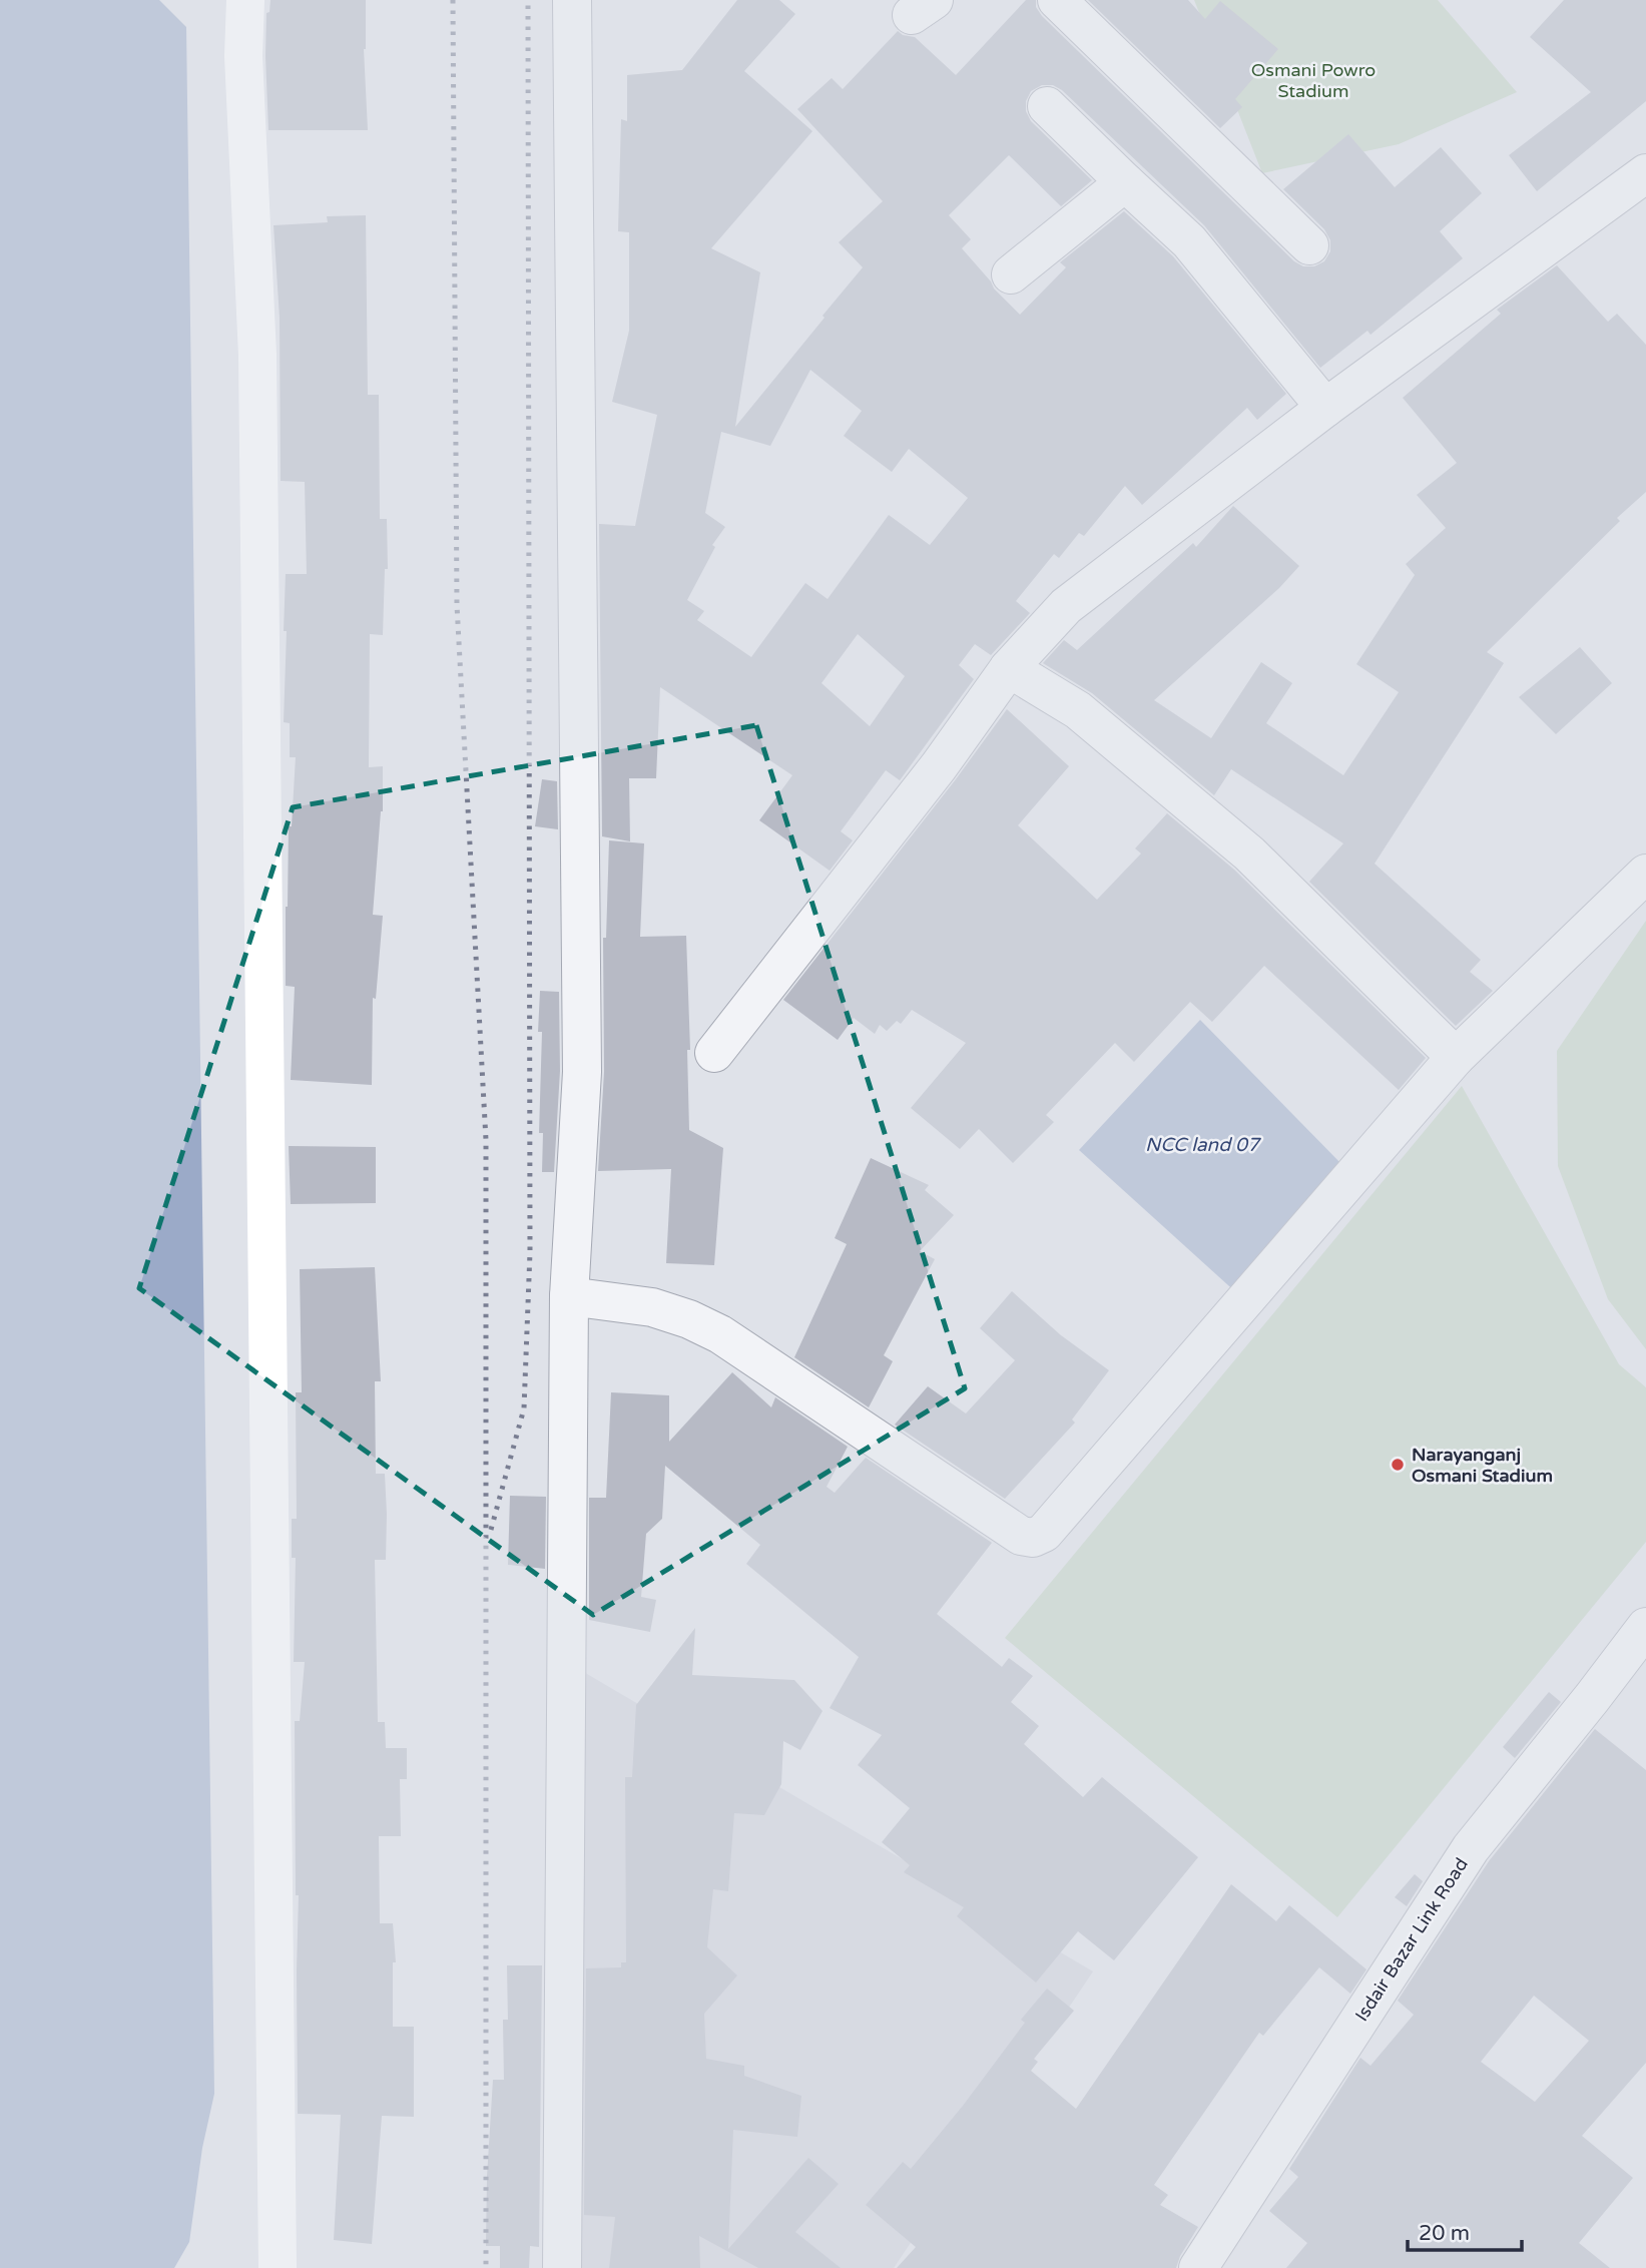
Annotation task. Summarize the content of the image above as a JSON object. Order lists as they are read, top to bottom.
{
  "streets": {
    "street": ["Isdair Bazar Link Road"]
  },
  "water": ["NCC land 07"],
  "parks": ["Osmani Powro Stadium"],
  "places": ["Narayanganj Osmani Stadium"],
  "scale_bar": "20 m"
}
